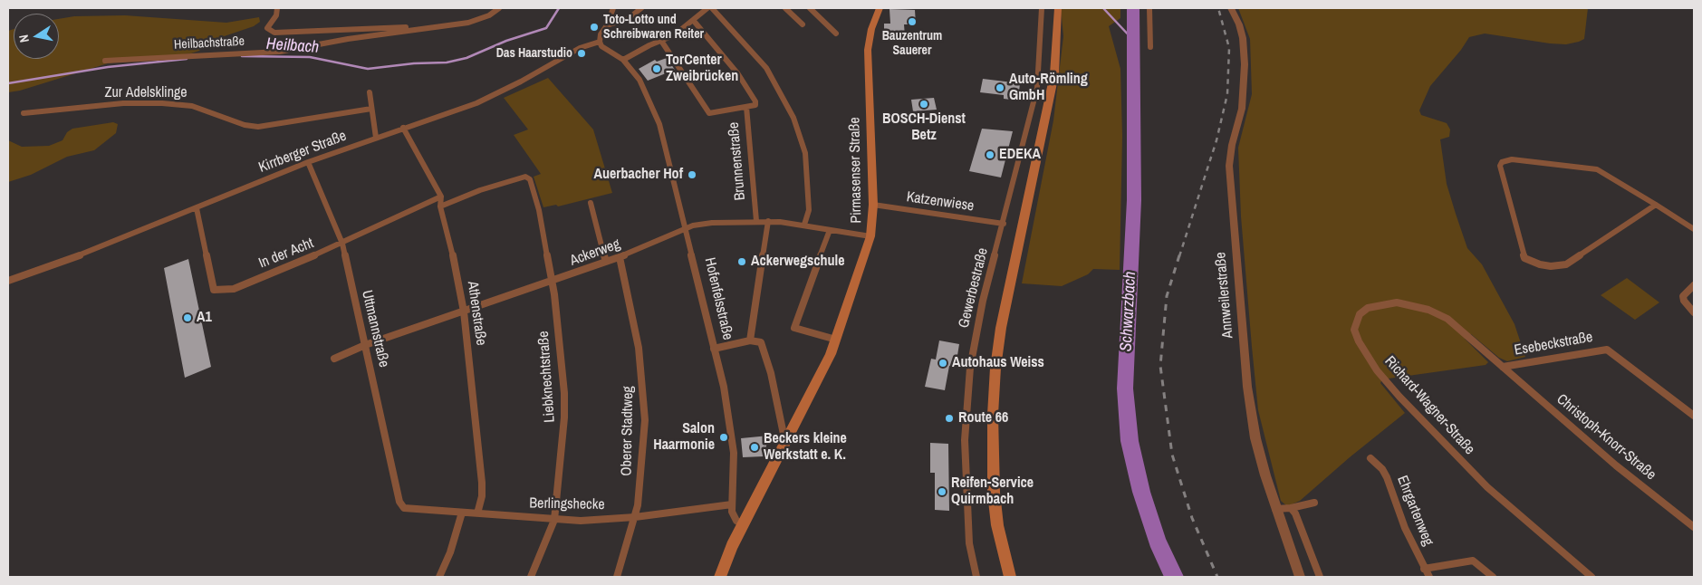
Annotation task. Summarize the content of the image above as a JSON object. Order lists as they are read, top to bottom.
{
  "streets": {
    "main road": ["Pirmasenser Straße"],
    "street": [
      "Heilbachstraße",
      "Zur Adelsklinge",
      "Kirrberger Straße",
      "Brunnenstraße",
      "Katzenwiese",
      "Ackerweg",
      "In der Acht",
      "Gewerbestraße",
      "Annweilerstraße",
      "Hofenfelsstraße",
      "Athenstraße",
      "Uttmannstraße",
      "Esebeckstraße",
      "Liebknechtstraße",
      "Richard-Wagner-Straße",
      "Oberer Stadtweg",
      "Christoph-Knorr-Straße",
      "Berlingshecke",
      "Ehrgartenweg"
    ]
  },
  "crossings": [
    ["Kirrberger Straße", "In der Acht"],
    ["Kirrberger Straße", "Hofenfelsstraße"],
    ["Kirrberger Straße", "Uttmannstraße"],
    ["Brunnenstraße", "Ackerweg"],
    ["Pirmasenser Straße", "Katzenwiese"],
    ["Pirmasenser Straße", "Ackerweg"],
    ["Katzenwiese", "Gewerbestraße"],
    ["Ackerweg", "Hofenfelsstraße"],
    ["Ackerweg", "Athenstraße"],
    ["Ackerweg", "Uttmannstraße"],
    ["Ackerweg", "Liebknechtstraße"],
    ["Ackerweg", "Oberer Stadtweg"],
    ["In der Acht", "Athenstraße"],
    ["In der Acht", "Uttmannstraße"],
    ["Hofenfelsstraße", "Berlingshecke"],
    ["Athenstraße", "Liebknechtstraße"],
    ["Athenstraße", "Berlingshecke"],
    ["Uttmannstraße", "Berlingshecke"],
    ["Esebeckstraße", "Richard-Wagner-Straße"],
    ["Esebeckstraße", "Christoph-Knorr-Straße"],
    ["Liebknechtstraße", "Berlingshecke"],
    ["Richard-Wagner-Straße", "Christoph-Knorr-Straße"],
    ["Oberer Stadtweg", "Berlingshecke"]
  ],
  "water": ["Heilbach", "Schwarzbach"],
  "places": [
    "Bauzentrum Sauerer",
    "Toto-Lotto und Schreibwaren Reiter",
    "Das Haarstudio",
    "TorCenter Zweibrücken",
    "Auto-Römling GmbH",
    "BOSCH-Dienst Betz",
    "EDEKA",
    "Auerbacher Hof",
    "Ackerwegschule",
    "A1",
    "Autohaus Weiss",
    "Route 66",
    "Salon Haarmonie",
    "Beckers kleine Werkstatt e. K.",
    "Reifen-Service Quirmbach"
  ],
  "north": "left"
}
